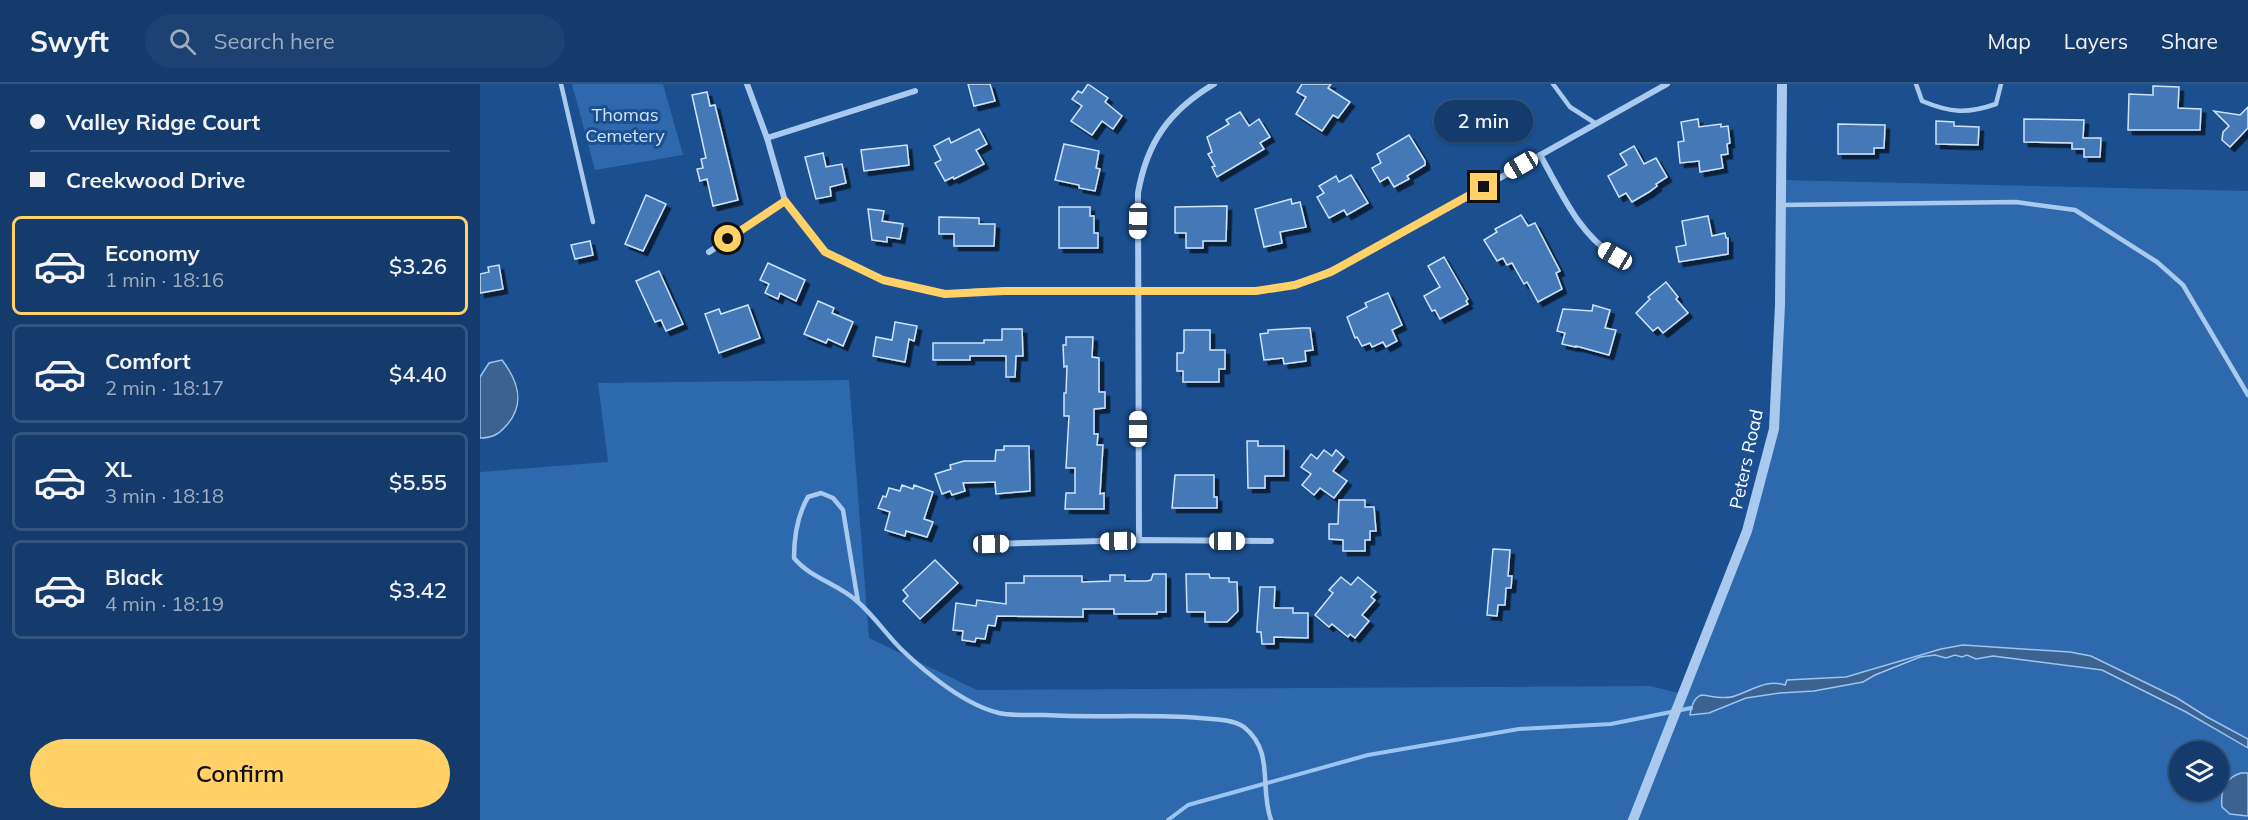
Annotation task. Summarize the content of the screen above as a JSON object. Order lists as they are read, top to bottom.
{
  "streets": {
    "street": ["Peters Road"]
  },
  "parks": ["Thomas Cemetery"],
  "page": {
    "header": "Swyft",
    "search": "Search here",
    "nav": ["Map", "Layers", "Share"],
    "banner": ["Valley Ridge Court", "Creekwood Drive"],
    "bubble": "2 min",
    "list": [
      {
        "name": "Economy",
        "note": "1 min · 18:16",
        "value": "$3.26"
      },
      {
        "name": "Comfort",
        "note": "2 min · 18:17",
        "value": "$4.40"
      },
      {
        "name": "XL",
        "note": "3 min · 18:18",
        "value": "$5.55"
      },
      {
        "name": "Black",
        "note": "4 min · 18:19",
        "value": "$3.42"
      }
    ],
    "buttons": "Confirm"
  }
}
